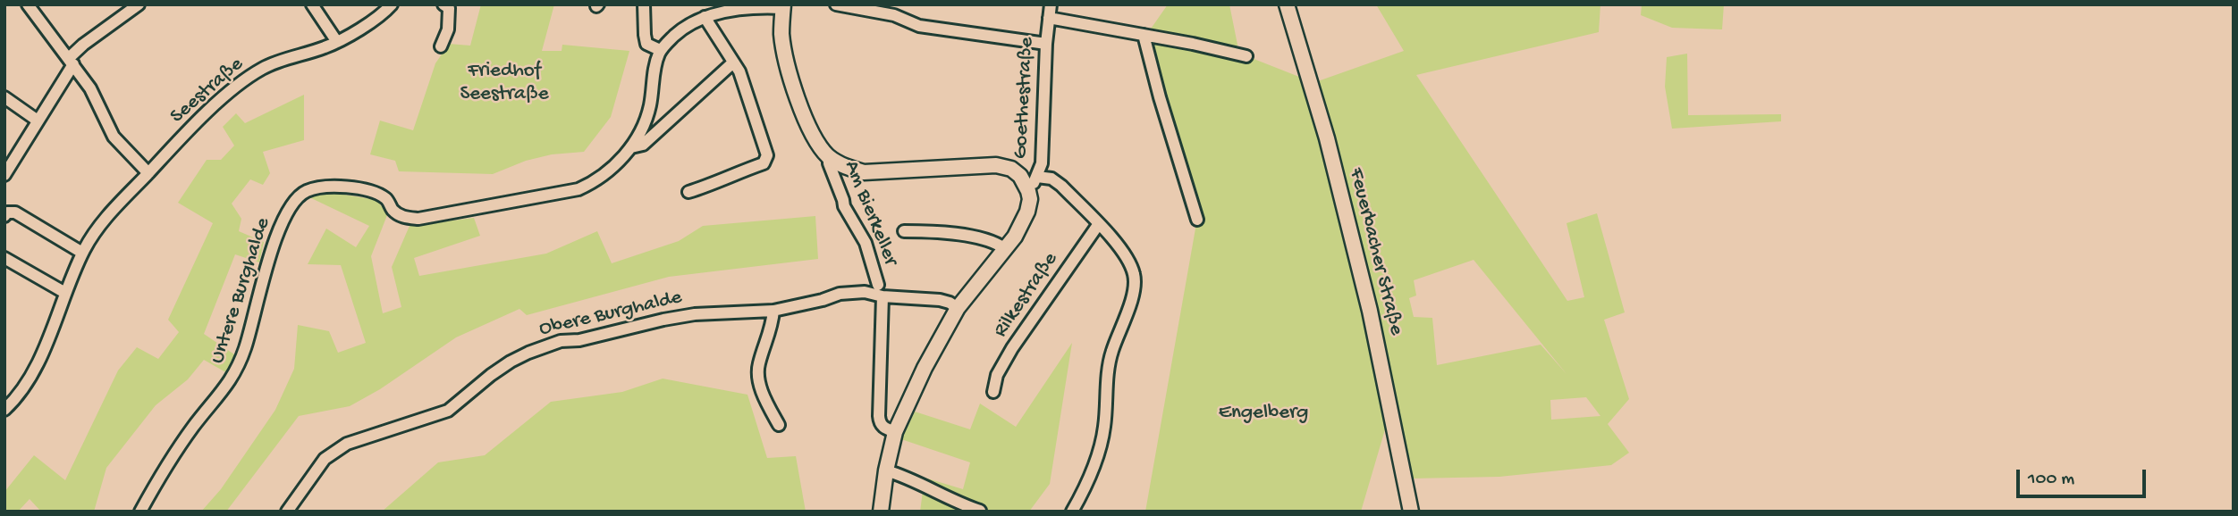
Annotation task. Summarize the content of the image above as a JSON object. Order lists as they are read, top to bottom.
{
  "streets": {
    "main road": ["Feuerbacher Straße"],
    "street": [
      "Seestraße",
      "Goethestraße",
      "Am Bierkeller",
      "Untere Burghalde",
      "Rilkestraße",
      "Obere Burghalde"
    ]
  },
  "crossings": [
    ["Am Bierkeller", "Obere Burghalde"]
  ],
  "parks": ["Friedhof Seestraße", "Engelberg"],
  "scale_bar": "100 m"
}
